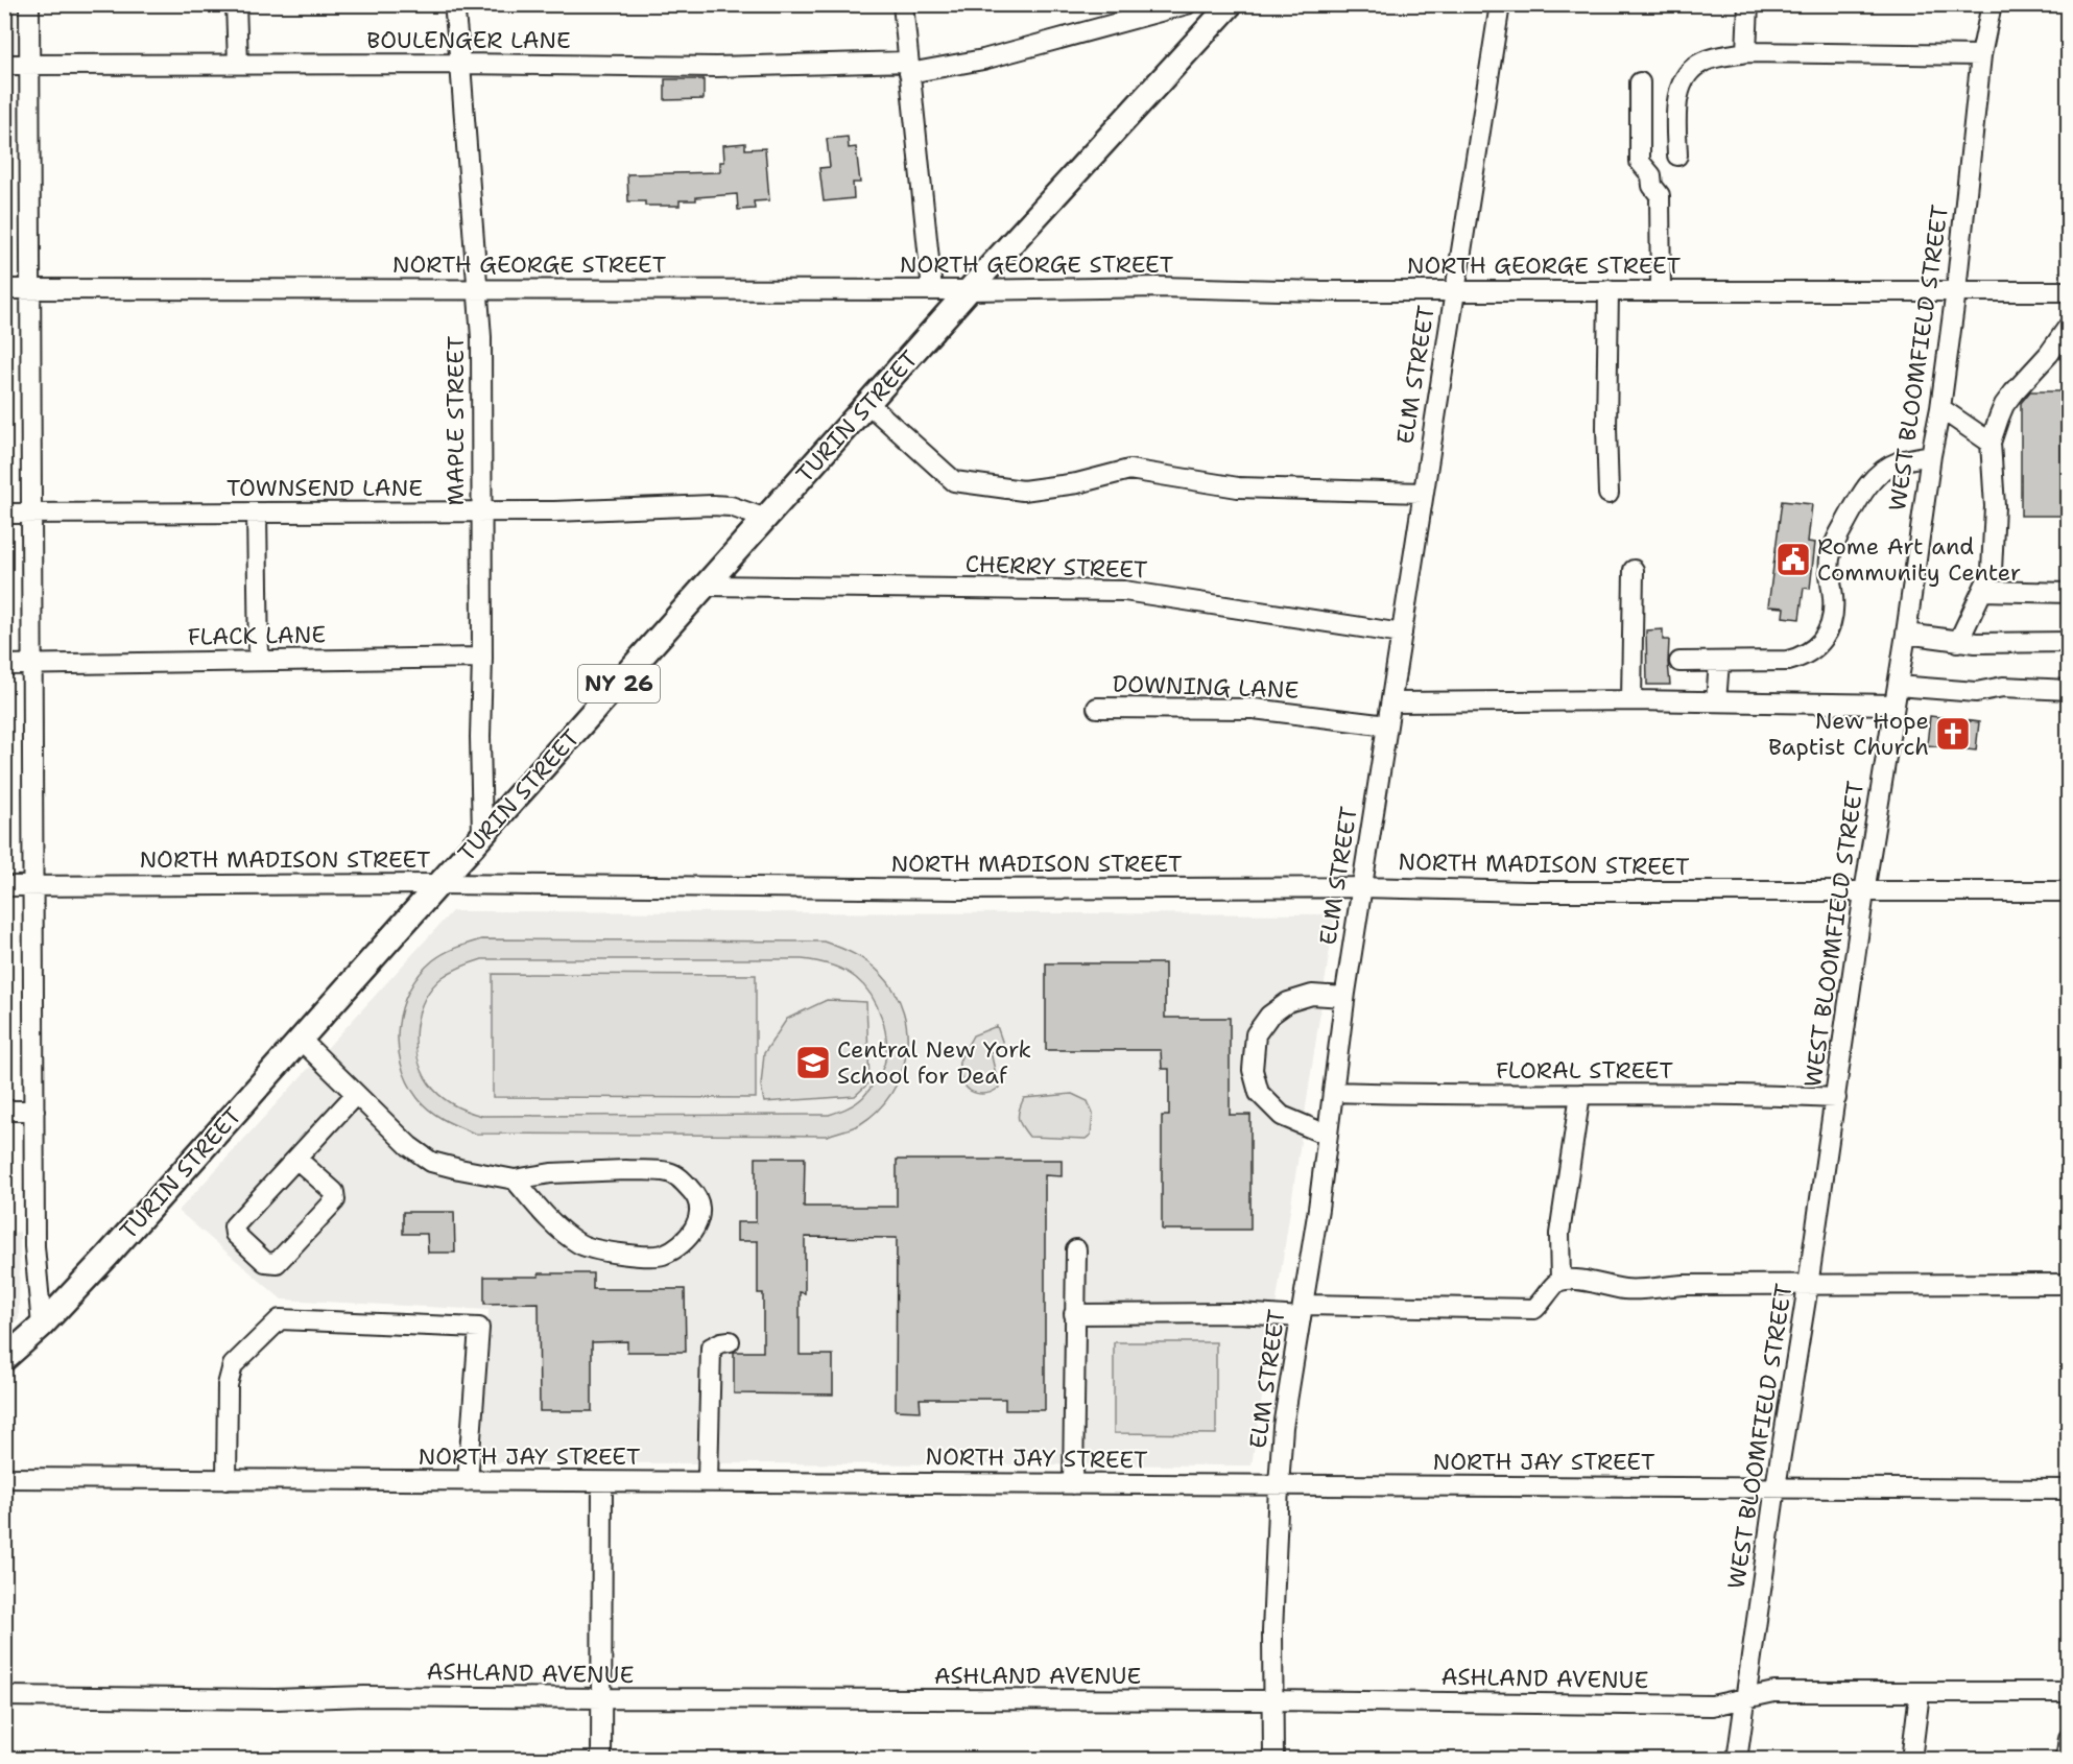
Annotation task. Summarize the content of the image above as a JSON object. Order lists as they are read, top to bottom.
{
  "streets": {
    "main road": ["TURIN STREET", "NY 26"],
    "street": [
      "BOULENGER LANE",
      "NORTH GEORGE STREET",
      "WEST BLOOMFIELD STREET",
      "ELM STREET",
      "MAPLE STREET",
      "TOWNSEND LANE",
      "CHERRY STREET",
      "FLACK LANE",
      "DOWNING LANE",
      "NORTH MADISON STREET",
      "FLORAL STREET",
      "NORTH JAY STREET",
      "ASHLAND AVENUE"
    ]
  },
  "crossings": [
    ["BOULENGER LANE", "MAPLE STREET"],
    ["NORTH GEORGE STREET", "WEST BLOOMFIELD STREET"],
    ["NORTH GEORGE STREET", "ELM STREET"],
    ["NORTH GEORGE STREET", "TURIN STREET"],
    ["NORTH GEORGE STREET", "MAPLE STREET"],
    ["WEST BLOOMFIELD STREET", "NORTH MADISON STREET"],
    ["WEST BLOOMFIELD STREET", "FLORAL STREET"],
    ["WEST BLOOMFIELD STREET", "NORTH JAY STREET"],
    ["WEST BLOOMFIELD STREET", "ASHLAND AVENUE"],
    ["ELM STREET", "CHERRY STREET"],
    ["ELM STREET", "DOWNING LANE"],
    ["ELM STREET", "NORTH MADISON STREET"],
    ["ELM STREET", "FLORAL STREET"],
    ["ELM STREET", "NORTH JAY STREET"],
    ["ELM STREET", "ASHLAND AVENUE"],
    ["TURIN STREET", "MAPLE STREET"],
    ["TURIN STREET", "TOWNSEND LANE"],
    ["TURIN STREET", "CHERRY STREET"],
    ["TURIN STREET", "NORTH MADISON STREET"],
    ["MAPLE STREET", "TOWNSEND LANE"],
    ["MAPLE STREET", "FLACK LANE"]
  ],
  "places": {
    "public building": ["Rome Art and Community Center"],
    "church": ["New Hope Baptist Church"],
    "school or university": ["Central New York School for Deaf"]
  }
}
